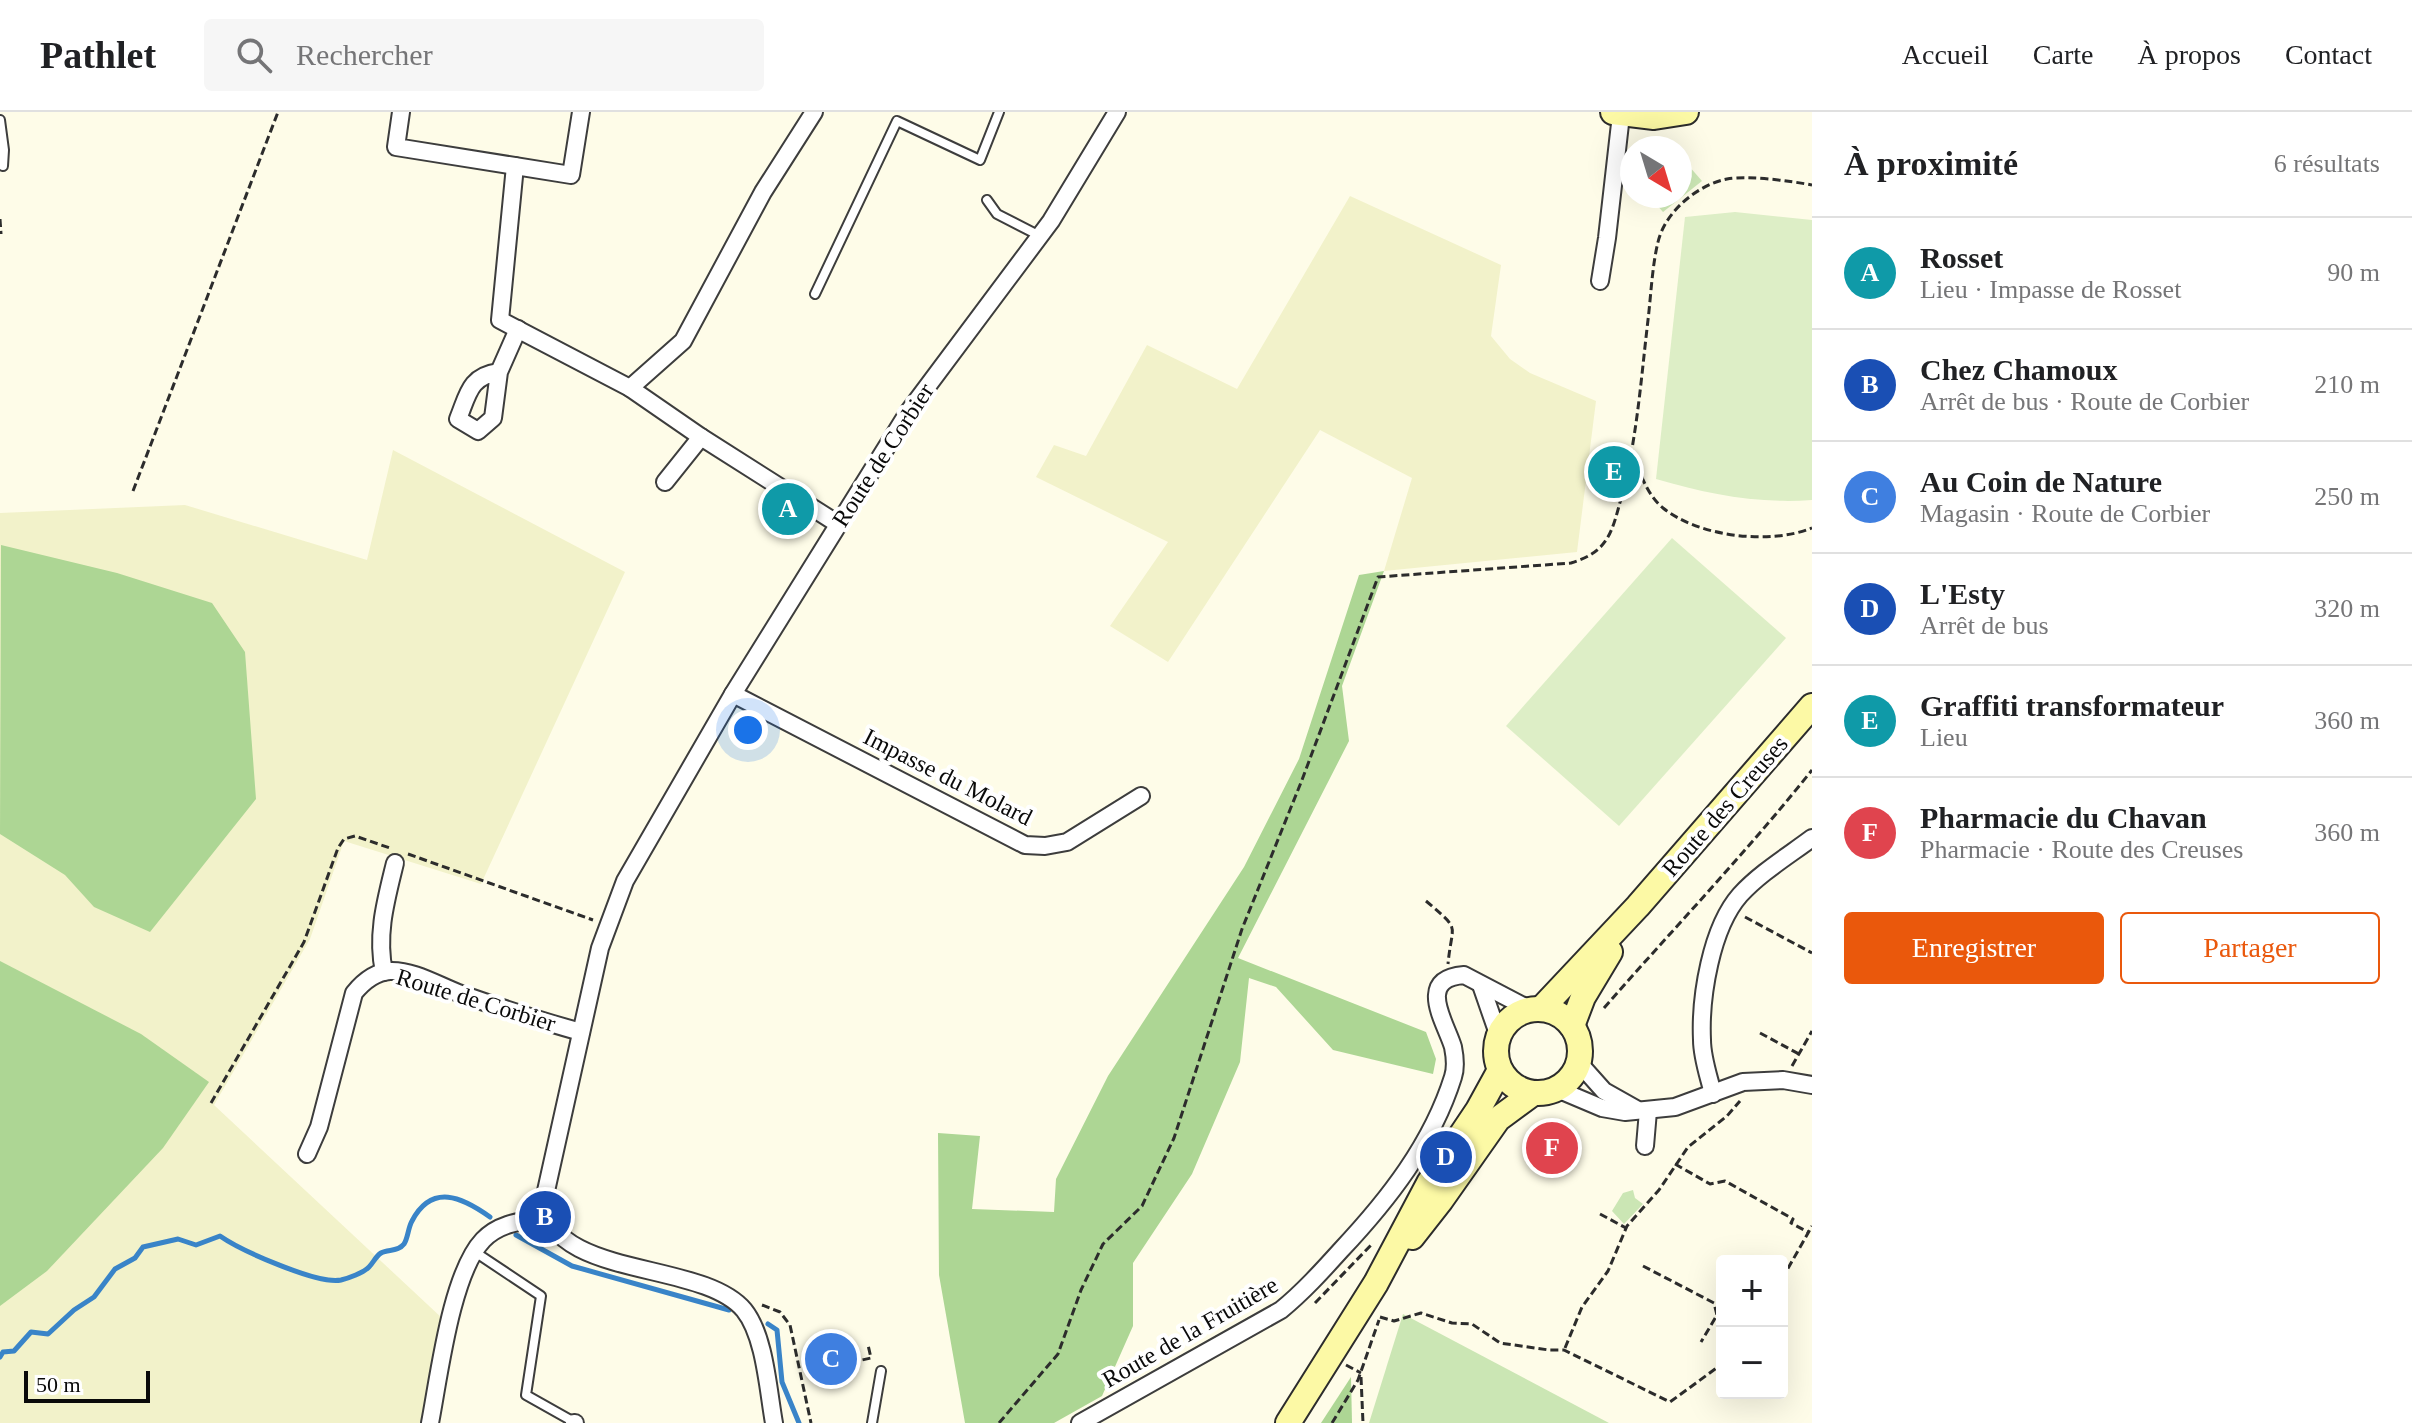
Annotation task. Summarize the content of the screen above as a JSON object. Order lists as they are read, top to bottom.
{
  "streets": {
    "main road": ["Route des Creuses"],
    "street": ["Route de Corbier", "Impasse du Molard", "Route de la Fruitière"]
  },
  "crossings": [
    ["Route de Corbier", "Impasse du Molard"]
  ],
  "scale_bar": "50 m",
  "north": "bottom right",
  "page": {
    "header": "Pathlet",
    "search": "Rechercher",
    "nav": [
      "Accueil",
      "Carte",
      "À propos",
      "Contact"
    ],
    "heading": ["À proximité", "6 résultats"],
    "list": [
      {
        "mark": "A",
        "name": "Rosset",
        "note": "Lieu · Impasse de Rosset",
        "value": "90 m"
      },
      {
        "mark": "B",
        "name": "Chez Chamoux",
        "note": "Arrêt de bus · Route de Corbier",
        "value": "210 m"
      },
      {
        "mark": "C",
        "name": "Au Coin de Nature",
        "note": "Magasin · Route de Corbier",
        "value": "250 m"
      },
      {
        "mark": "D",
        "name": "L'Esty",
        "note": "Arrêt de bus",
        "value": "320 m"
      },
      {
        "mark": "E",
        "name": "Graffiti transformateur",
        "note": "Lieu",
        "value": "360 m"
      },
      {
        "mark": "F",
        "name": "Pharmacie du Chavan",
        "note": "Pharmacie · Route des Creuses",
        "value": "360 m"
      }
    ],
    "pins": [
      "E",
      "A",
      "F",
      "D",
      "B",
      "C"
    ],
    "buttons": ["Enregistrer", "Partager"],
    "map_buttons": ["+", "−"],
    "scale": "50 m"
  }
}
